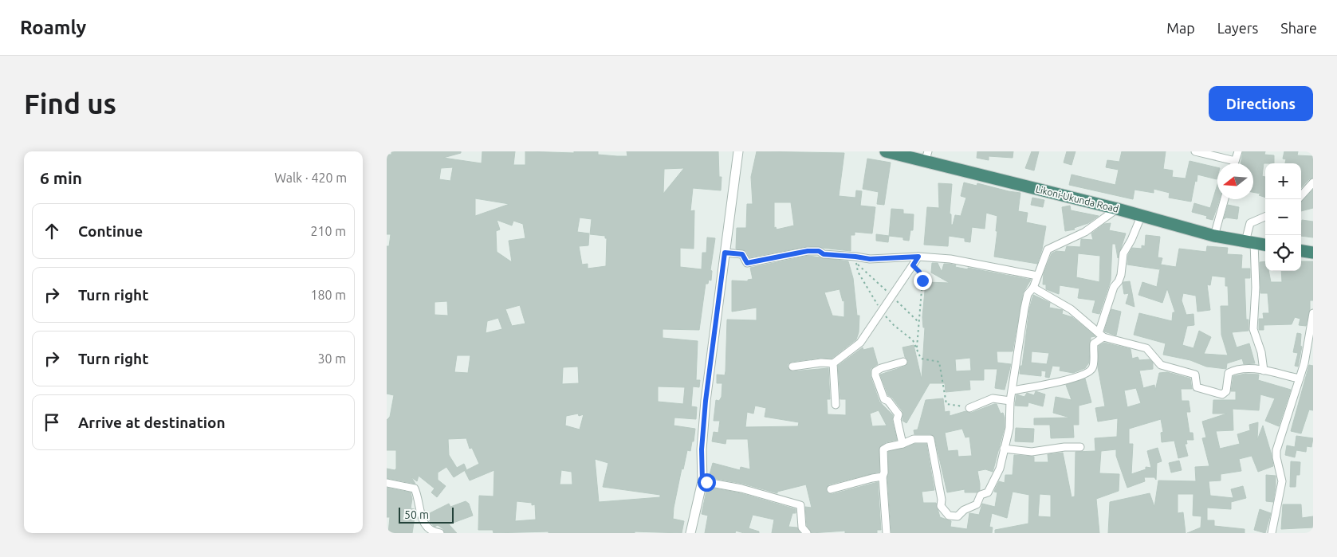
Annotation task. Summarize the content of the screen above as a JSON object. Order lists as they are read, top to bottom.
{
  "streets": {
    "highway": ["Likoni-Ukunda Road"]
  },
  "scale_bar": "50 m",
  "north": "left",
  "page": {
    "header": "Roamly",
    "nav": ["Map", "Layers", "Share"],
    "buttons": "Directions",
    "title": "Find us",
    "heading": ["6 min", "Walk · 420 m"],
    "map_buttons": ["+", "−"],
    "list": [
      ["Continue", "210 m"],
      ["Turn right", "180 m"],
      ["Turn right", "30 m"],
      "Arrive at destination"
    ],
    "scale": "50 m"
  }
}
